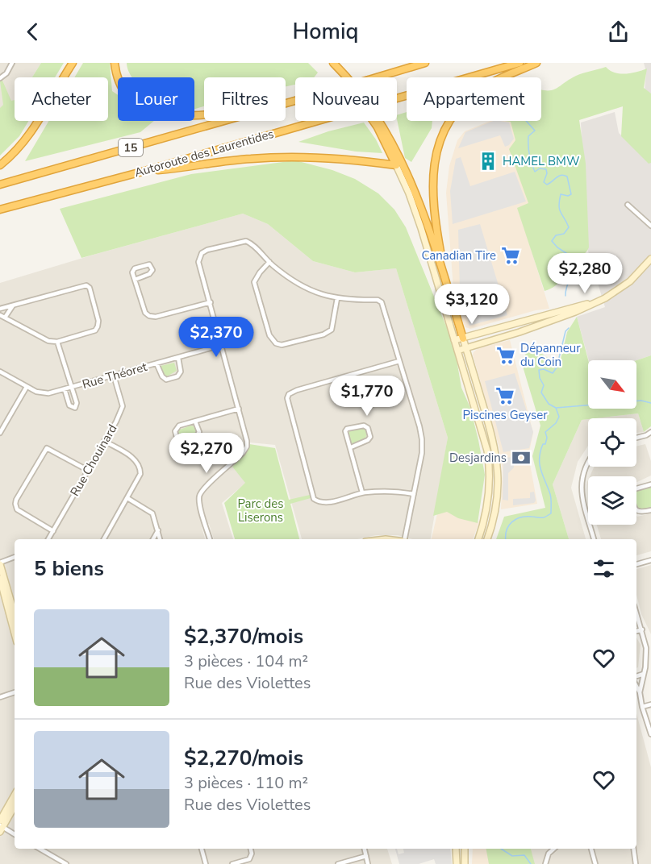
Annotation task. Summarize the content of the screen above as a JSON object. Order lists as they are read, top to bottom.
{
  "streets": {
    "highway": ["15", "Autoroute des Laurentides"],
    "street": ["Rue Théoret", "Rue Chouinard"]
  },
  "crossings": [
    ["Rue Théoret", "Rue Chouinard"]
  ],
  "parks": ["Parc des Liserons"],
  "places": {
    "building": ["HAMEL BMW"],
    "supermarket": ["Canadian Tire", "Dépanneur du Coin", "Piscines Geyser"],
    "bank": ["Desjardins"]
  },
  "north": "bottom right",
  "page": {
    "header": "Homiq",
    "chip": [
      "Acheter",
      "Louer",
      "Filtres",
      "Nouveau",
      "Appartement"
    ],
    "price": [
      "$2,280",
      "$3,120",
      "$2,370",
      "$1,770",
      "$2,270"
    ],
    "heading": "5 biens",
    "list": [
      {
        "name": "$2,370/mois",
        "note": "3 pièces · 104 m² · Rue des Violettes"
      },
      {
        "name": "$2,270/mois",
        "note": "3 pièces · 110 m² · Rue des Violettes"
      }
    ]
  }
}
